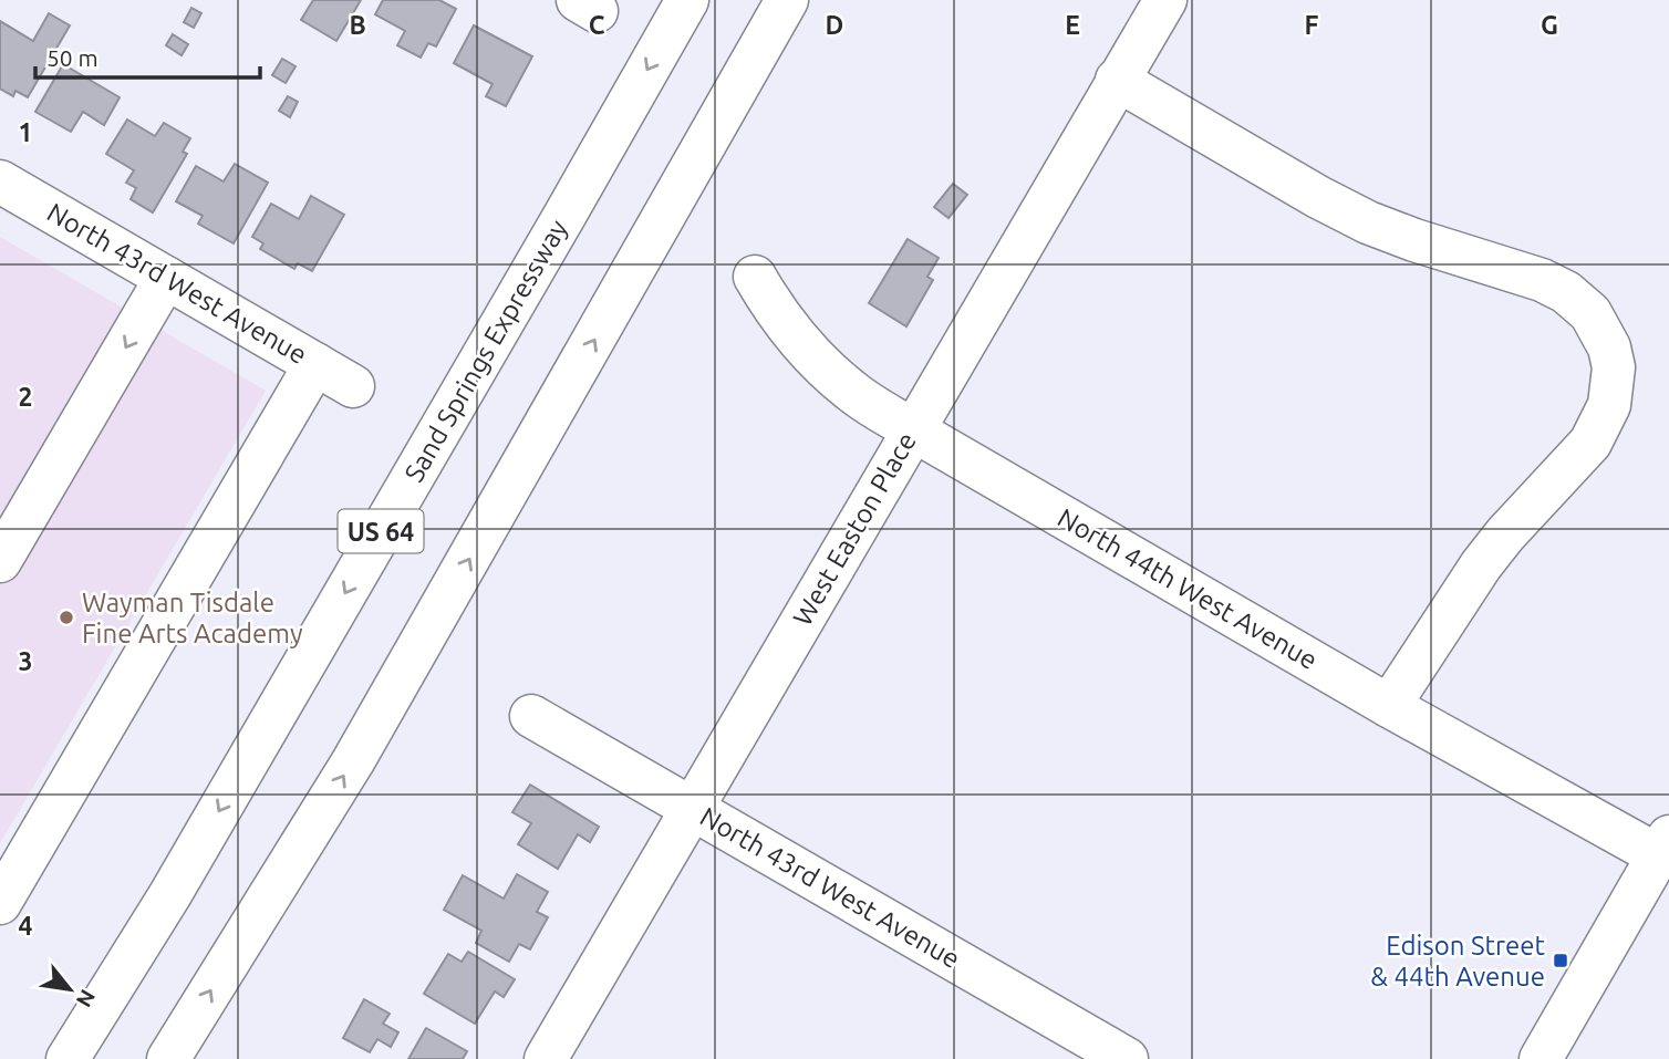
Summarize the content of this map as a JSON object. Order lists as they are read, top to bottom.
{
  "streets": {
    "main road": [
      "North 43rd West Avenue",
      "Sand Springs Expressway",
      "West Easton Place",
      "US 64",
      "North 44th West Avenue"
    ]
  },
  "crossings": [
    ["North 43rd West Avenue", "West Easton Place"],
    ["West Easton Place", "North 44th West Avenue"]
  ],
  "places": {
    "other": ["Wayman Tisdale Fine Arts Academy"],
    "transit": ["Edison Street & 44th Avenue"]
  },
  "scale_bar": "50 m",
  "north": "bottom right",
  "grid": {
    "columns": [
      "B",
      "C",
      "D",
      "E",
      "F",
      "G"
    ],
    "rows": [
      "1",
      "2",
      "3",
      "4"
    ]
  }
}
